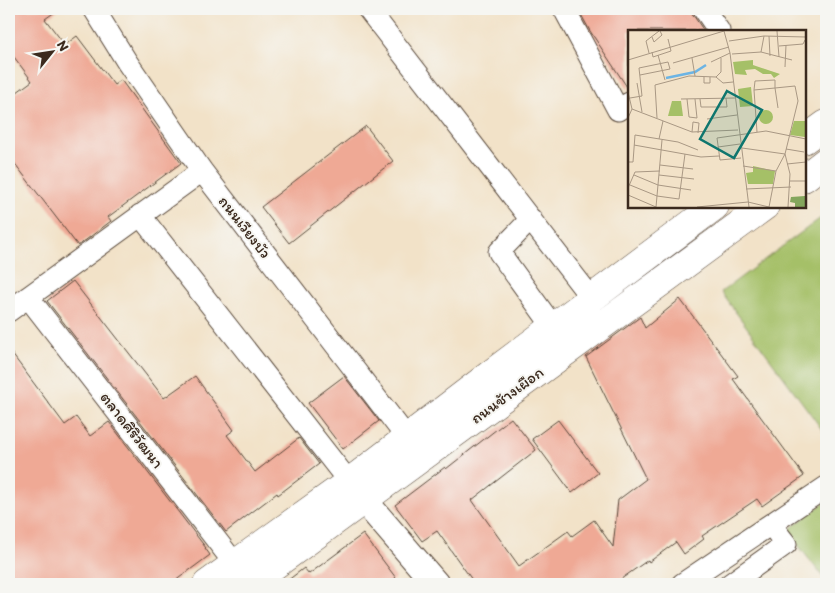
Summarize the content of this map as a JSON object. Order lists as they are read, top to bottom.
{
  "streets": {
    "main road": ["ถนนช้างเผือก"],
    "street": ["ถนนเวียงบัว", "ตลาดศิริวัฒนา"]
  },
  "crossings": [
    ["ถนนเวียงบัว", "ถนนช้างเผือก"],
    ["ถนนช้างเผือก", "ตลาดศิริวัฒนา"]
  ],
  "north": "top right"
}
